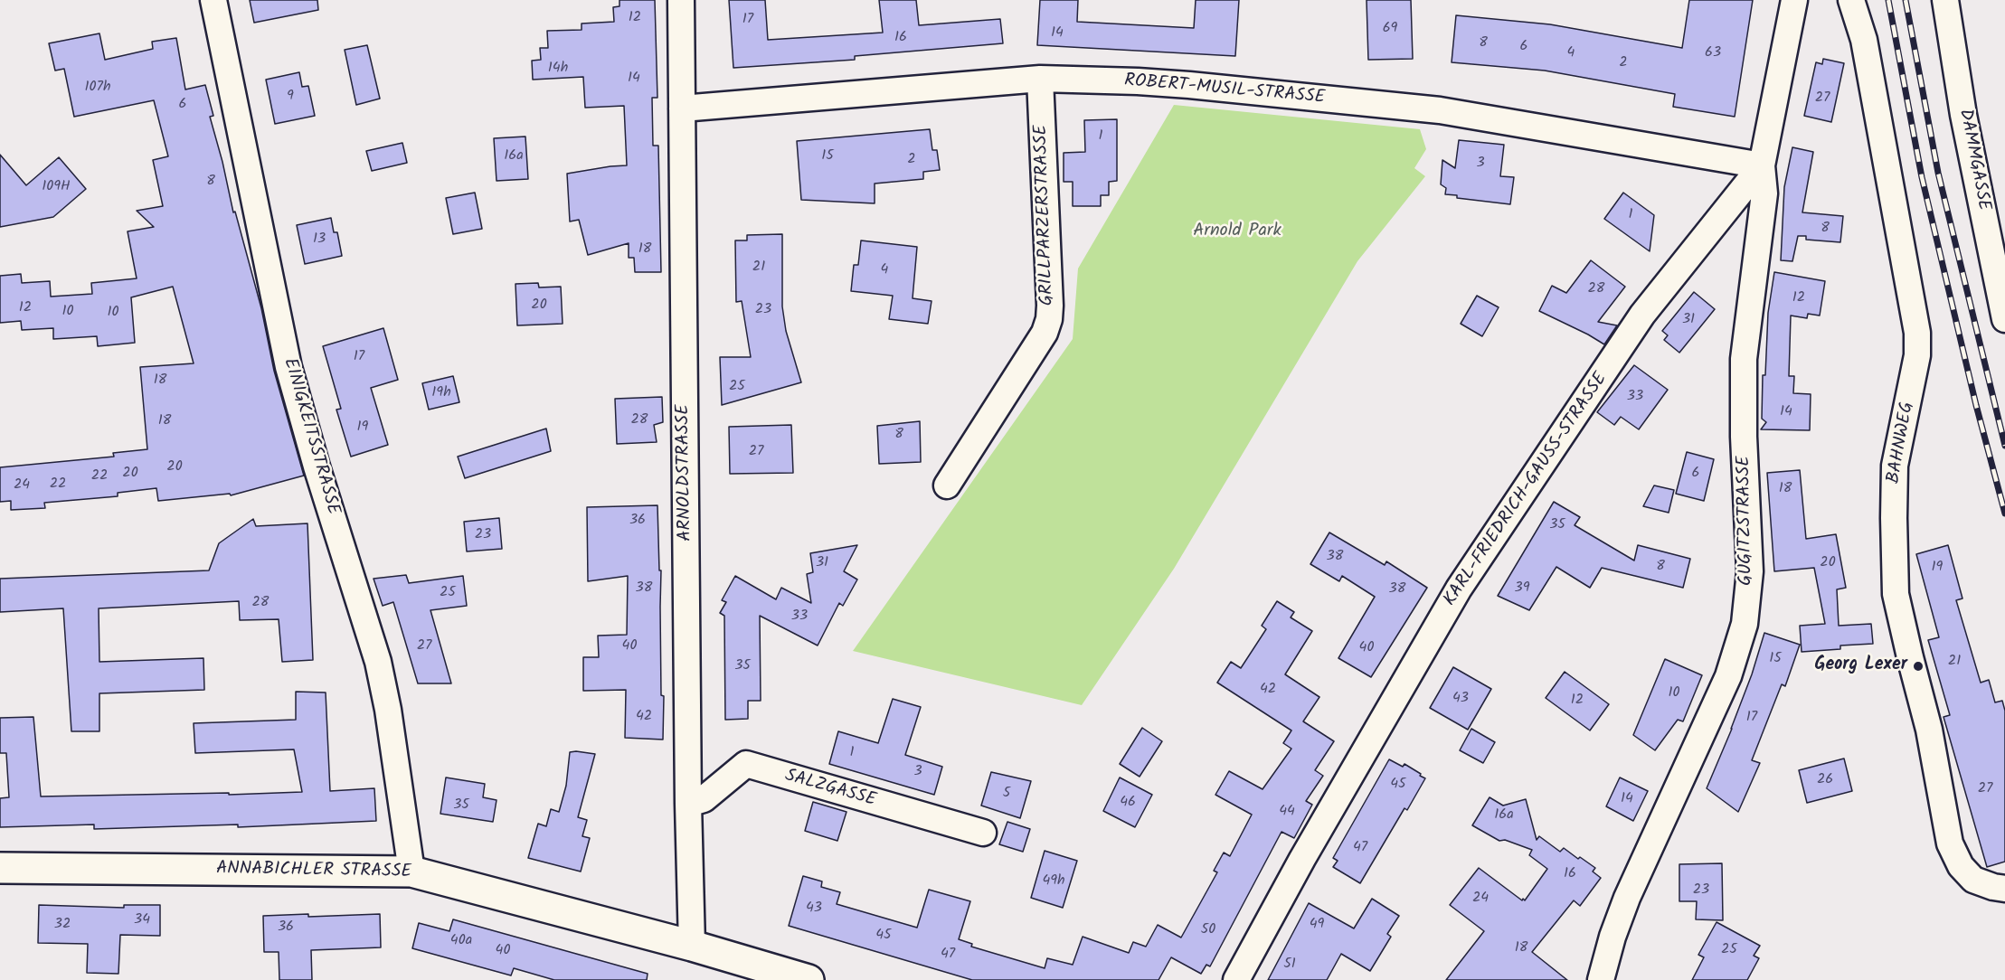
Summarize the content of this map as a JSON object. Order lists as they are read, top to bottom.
{
  "streets": {
    "street": [
      "ROBERT-MUSIL-STRASSE",
      "DAMMGASSE",
      "GRILLPARZERSTRASSE",
      "EINIGKEITSSTRASSE",
      "BAHNWEG",
      "ARNOLDSTRASSE",
      "KARL-FRIEDRICH-GAUSS-STRASSE",
      "GUGITZSTRASSE",
      "SALZGASSE",
      "ANNABICHLER STRASSE"
    ]
  },
  "crossings": [
    ["ROBERT-MUSIL-STRASSE", "GRILLPARZERSTRASSE"],
    ["ROBERT-MUSIL-STRASSE", "ARNOLDSTRASSE"],
    ["ROBERT-MUSIL-STRASSE", "KARL-FRIEDRICH-GAUSS-STRASSE"],
    ["ROBERT-MUSIL-STRASSE", "GUGITZSTRASSE"],
    ["EINIGKEITSSTRASSE", "ANNABICHLER STRASSE"],
    ["ARNOLDSTRASSE", "SALZGASSE"],
    ["ARNOLDSTRASSE", "ANNABICHLER STRASSE"],
    ["KARL-FRIEDRICH-GAUSS-STRASSE", "GUGITZSTRASSE"]
  ],
  "parks": ["Arnold Park"],
  "places": ["Georg Lexer"],
  "house_numbers": [
    "12",
    "17",
    "69",
    "14",
    "16",
    "8",
    "6",
    "4",
    "63",
    "2",
    "14h",
    "14",
    "107h",
    "9",
    "27",
    "6",
    "1",
    "16a",
    "15",
    "2",
    "3",
    "8",
    "109H",
    "1",
    "8",
    "13",
    "18",
    "21",
    "4",
    "28",
    "12",
    "20",
    "12",
    "23",
    "10",
    "10",
    "31",
    "17",
    "18",
    "25",
    "19h",
    "33",
    "14",
    "28",
    "18",
    "19",
    "8",
    "27",
    "20",
    "20",
    "6",
    "22",
    "22",
    "24",
    "18",
    "36",
    "35",
    "23",
    "38",
    "31",
    "20",
    "8",
    "19",
    "38",
    "39",
    "38",
    "25",
    "28",
    "33",
    "27",
    "40",
    "40",
    "15",
    "21",
    "35",
    "42",
    "10",
    "43",
    "12",
    "42",
    "17",
    "1",
    "3",
    "26",
    "45",
    "27",
    "5",
    "14",
    "46",
    "35",
    "44",
    "16a",
    "47",
    "16",
    "49h",
    "23",
    "24",
    "43",
    "34",
    "32",
    "49",
    "36",
    "50",
    "45",
    "40a",
    "18",
    "25",
    "40",
    "47",
    "51"
  ]
}
